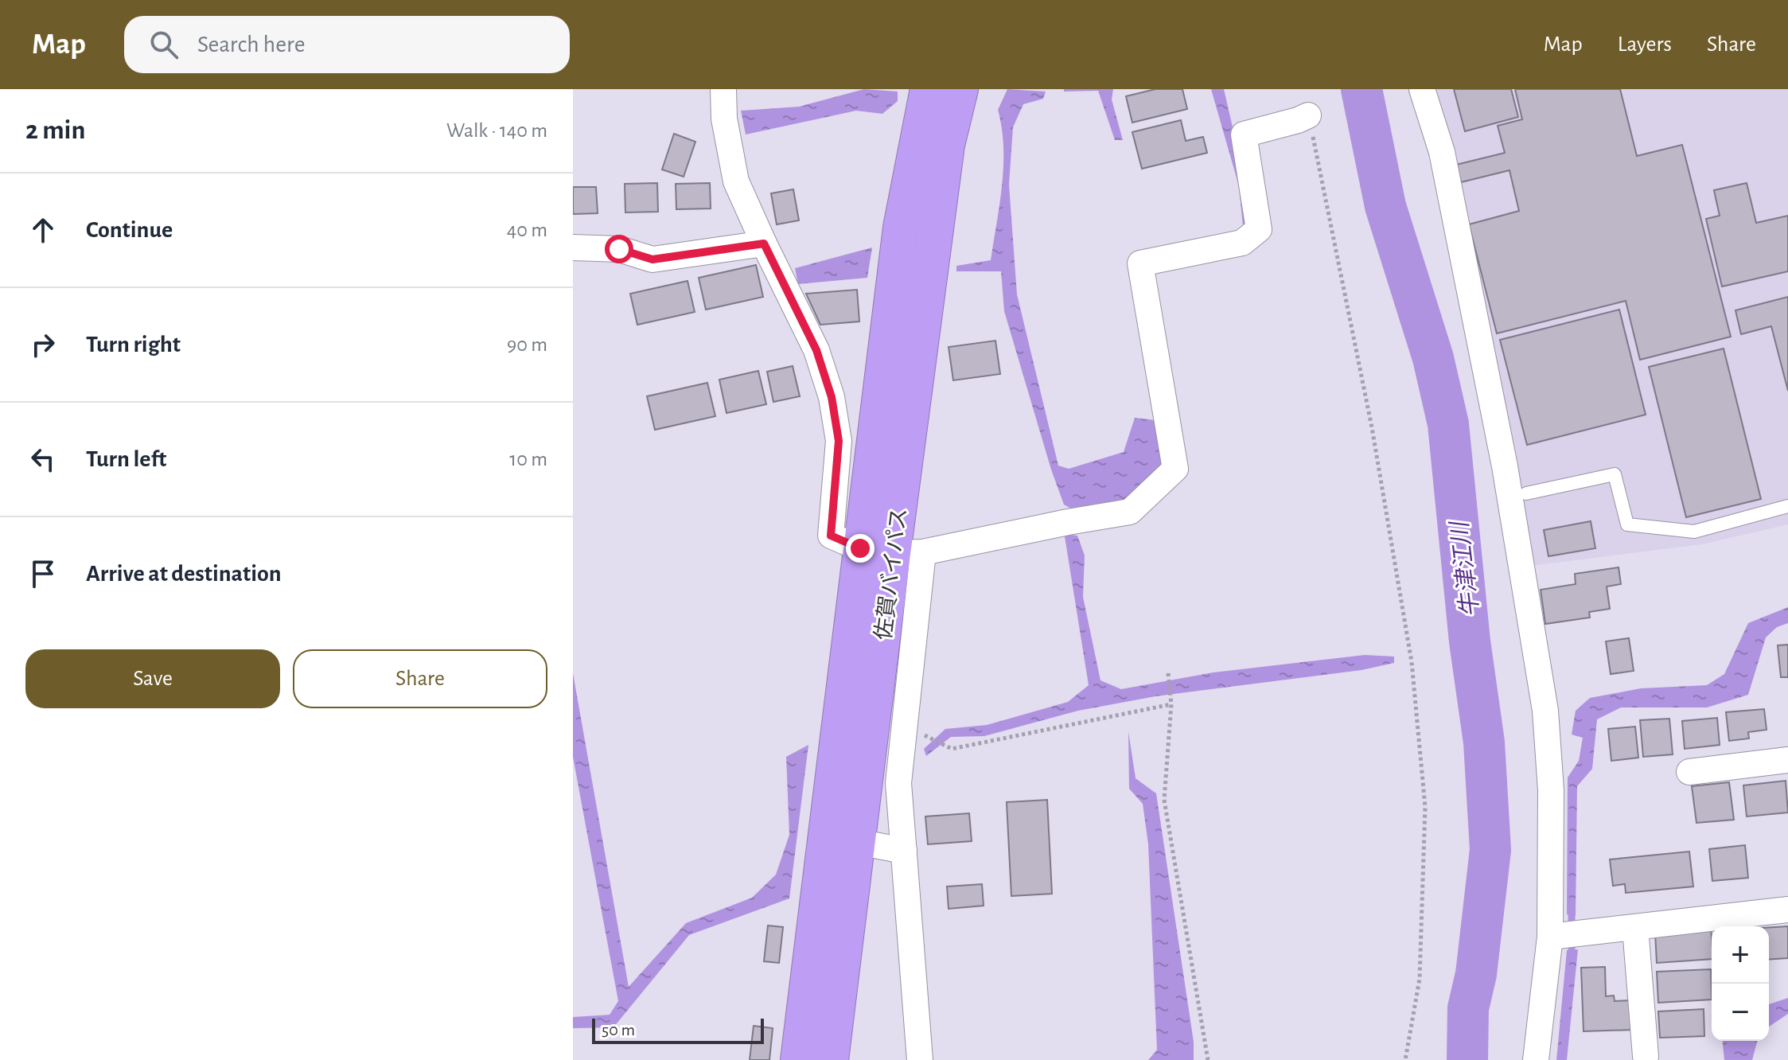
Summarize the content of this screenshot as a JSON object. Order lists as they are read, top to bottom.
{
  "streets": {
    "highway": ["佐賀バイパス"]
  },
  "water": ["牛津江川"],
  "scale_bar": "50 m",
  "page": {
    "header": "Map",
    "search": "Search here",
    "nav": ["Map", "Layers", "Share"],
    "heading": ["2 min", "Walk · 140 m"],
    "list": [
      ["Continue", "40 m"],
      ["Turn right", "90 m"],
      ["Turn left", "10 m"],
      "Arrive at destination"
    ],
    "buttons": ["Save", "Share"],
    "map_buttons": ["+", "−"],
    "scale": "50 m"
  }
}
